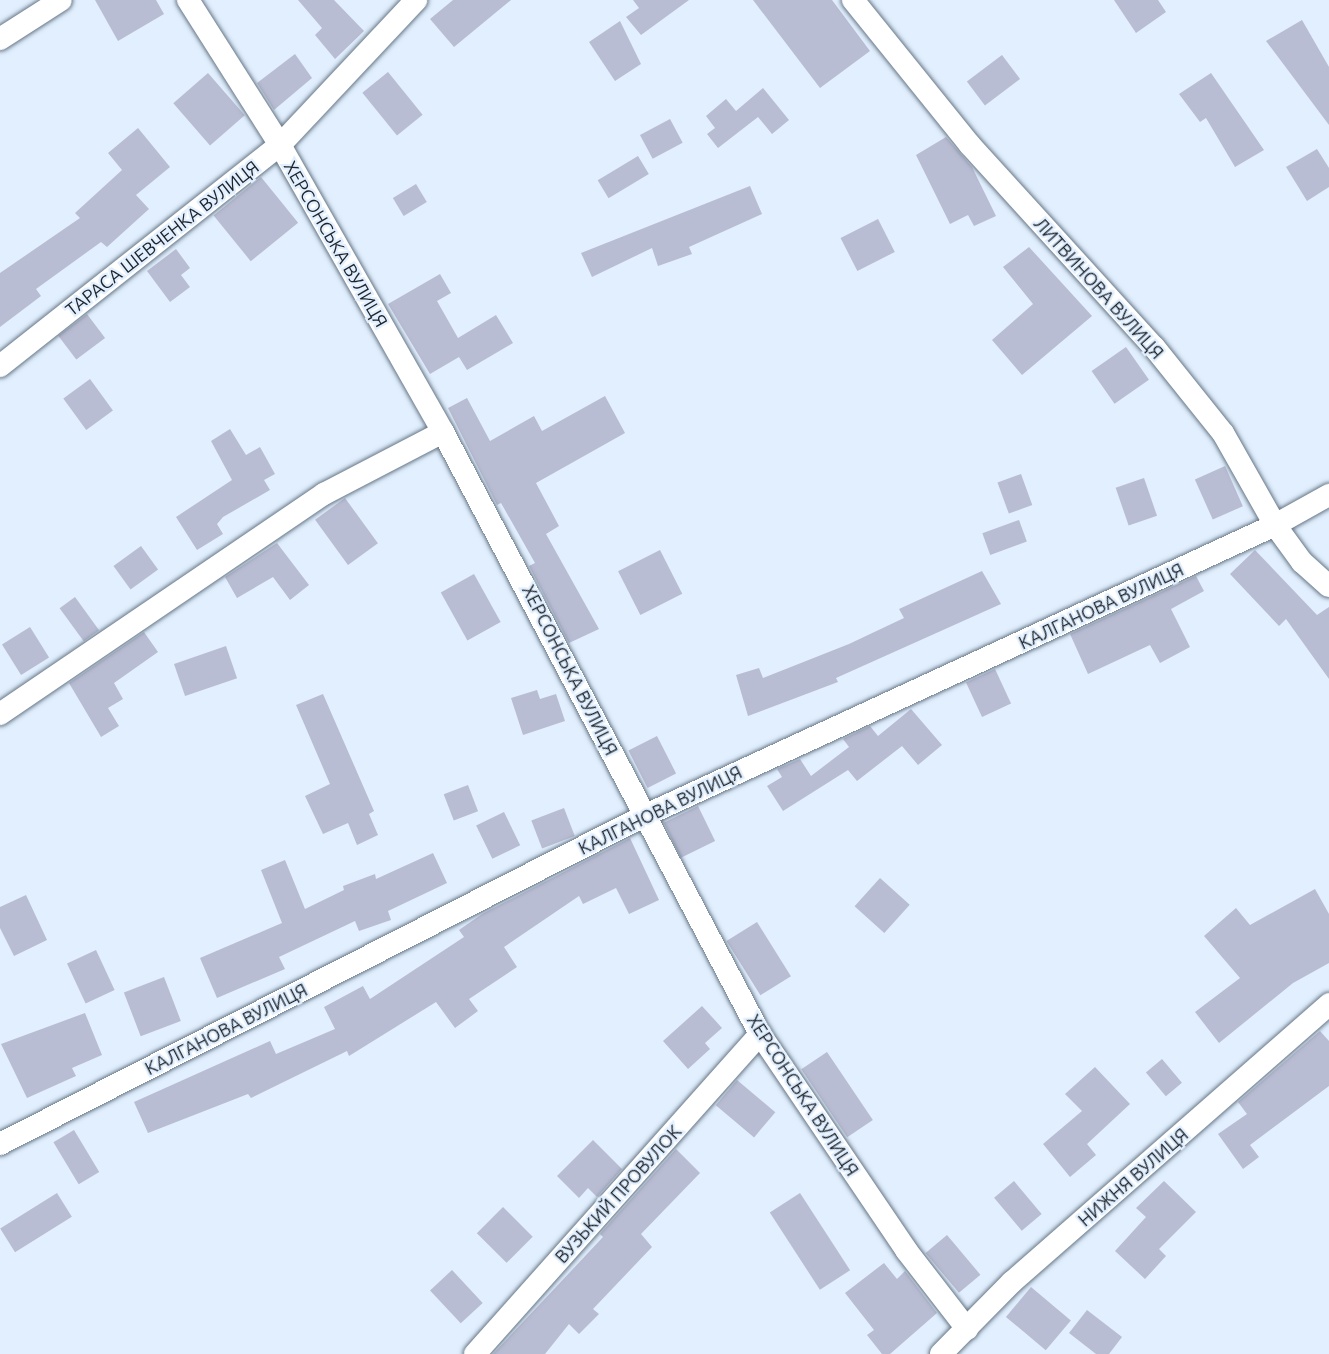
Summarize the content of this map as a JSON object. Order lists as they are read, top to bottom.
{
  "streets": {
    "street": [
      "ТАРАСА ШЕВЧЕНКА ВУЛИЦЯ",
      "ХЕРСОНСЬКА ВУЛИЦЯ",
      "ЛИТВИНОВА ВУЛИЦЯ",
      "КАЛГАНОВА ВУЛИЦЯ",
      "НИЖНЯ ВУЛИЦЯ",
      "ВУЗЬКИЙ ПРОВУЛОК"
    ]
  },
  "crossings": [
    ["ТАРАСА ШЕВЧЕНКА ВУЛИЦЯ", "ХЕРСОНСЬКА ВУЛИЦЯ"],
    ["ХЕРСОНСЬКА ВУЛИЦЯ", "КАЛГАНОВА ВУЛИЦЯ"],
    ["ХЕРСОНСЬКА ВУЛИЦЯ", "НИЖНЯ ВУЛИЦЯ"],
    ["ХЕРСОНСЬКА ВУЛИЦЯ", "ВУЗЬКИЙ ПРОВУЛОК"],
    ["ЛИТВИНОВА ВУЛИЦЯ", "КАЛГАНОВА ВУЛИЦЯ"]
  ]
}
